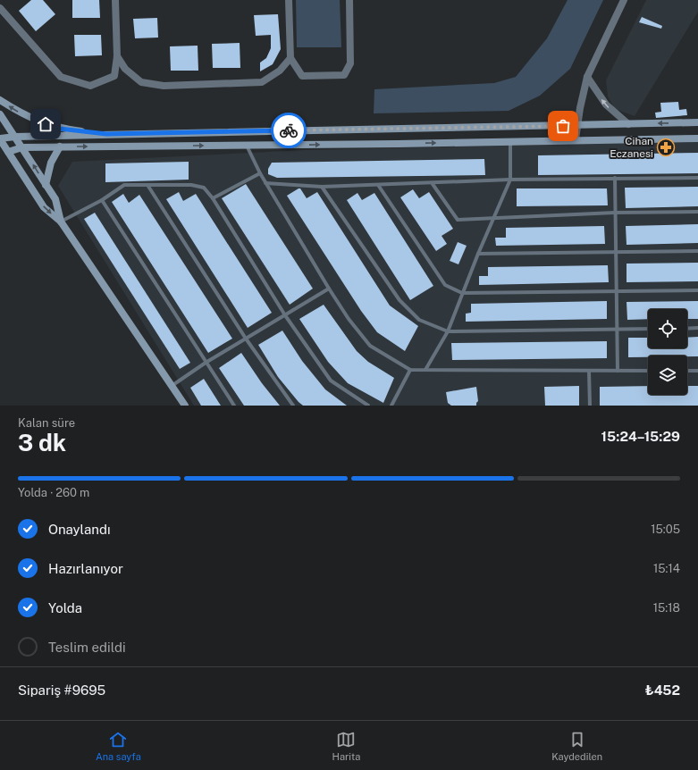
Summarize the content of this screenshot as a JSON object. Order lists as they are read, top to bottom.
{
  "places": {
    "pharmacy": ["Cihan Eczanesi"]
  },
  "page": {
    "heading": ["3 dk", "Kalan süre", "15:24–15:29"],
    "panel": ["Sipariş #9695", "₺452"],
    "bar": "Yolda · 260 m",
    "list": [
      ["Onaylandı", "15:05"],
      ["Hazırlanıyor", "15:14"],
      ["Yolda", "15:18"],
      "Teslim edildi"
    ],
    "tabs": ["Ana sayfa", "Harita", "Kaydedilen"]
  }
}
